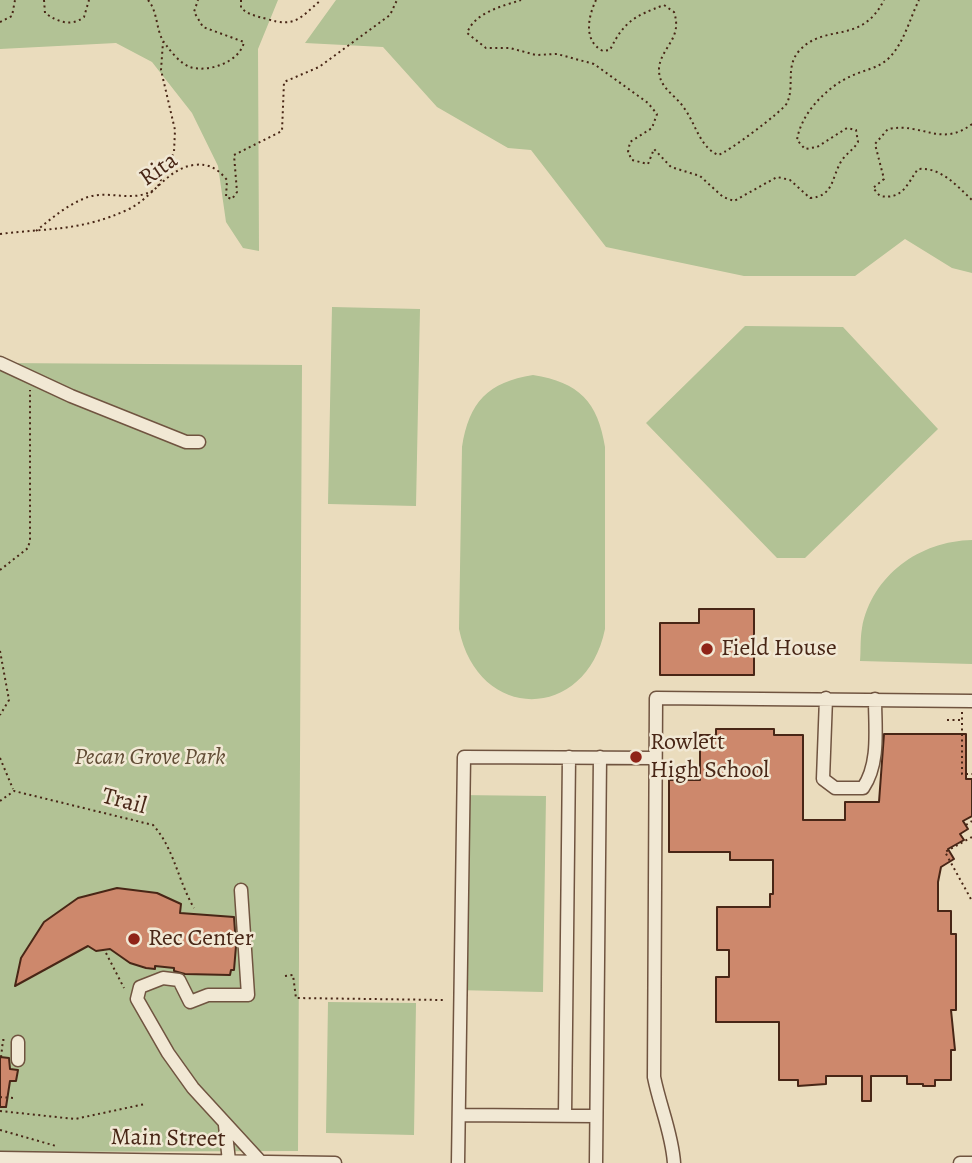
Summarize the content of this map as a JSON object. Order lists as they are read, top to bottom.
{
  "streets": {
    "street": ["Main Street"],
    "path": ["Rita", "Trail"]
  },
  "parks": ["Pecan Grove Park"],
  "places": ["Field House", "Rowlett High School", "Rec Center"]
}
